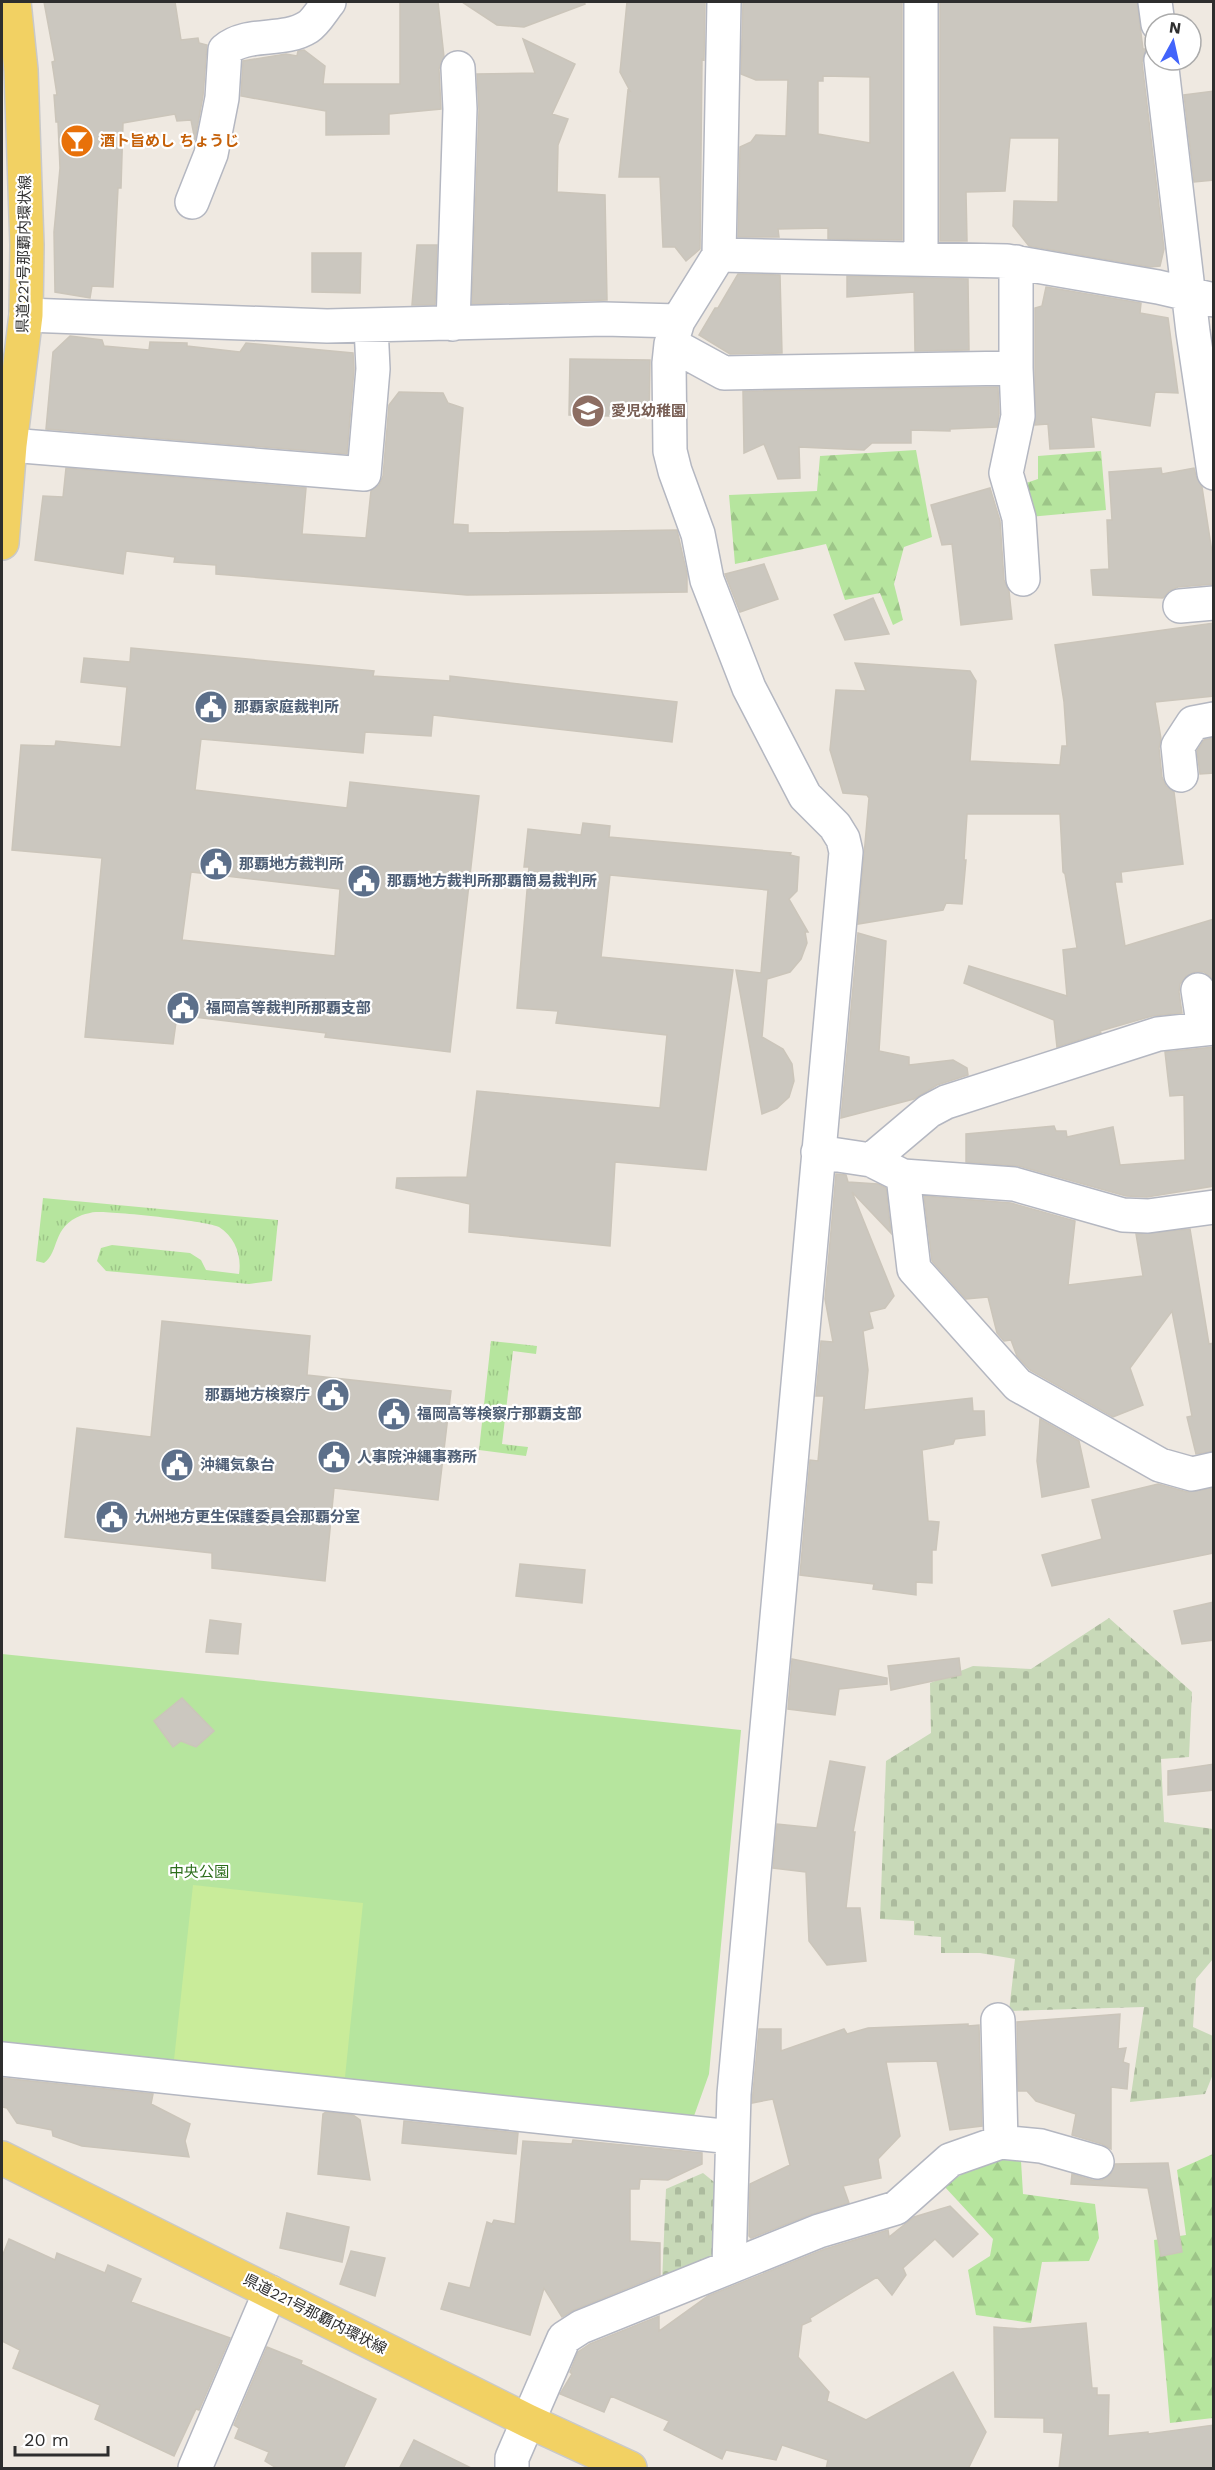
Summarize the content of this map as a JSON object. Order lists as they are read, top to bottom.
{
  "streets": {
    "main road": ["県道221号那覇内環状線"]
  },
  "parks": ["中央公園"],
  "places": {
    "bar": ["酒ト旨めし ちょうじ"],
    "school or university": ["愛児幼稚園"],
    "public building": [
      "那覇家庭裁判所",
      "那覇地方裁判所",
      "那覇地方裁判所那覇簡易裁判所",
      "福岡高等裁判所那覇支部",
      "那覇地方検察庁",
      "福岡高等検察庁那覇支部",
      "人事院沖縄事務所",
      "沖縄気象台",
      "九州地方更生保護委員会那覇分室"
    ]
  },
  "scale_bar": "20 m",
  "north": "top"
}
